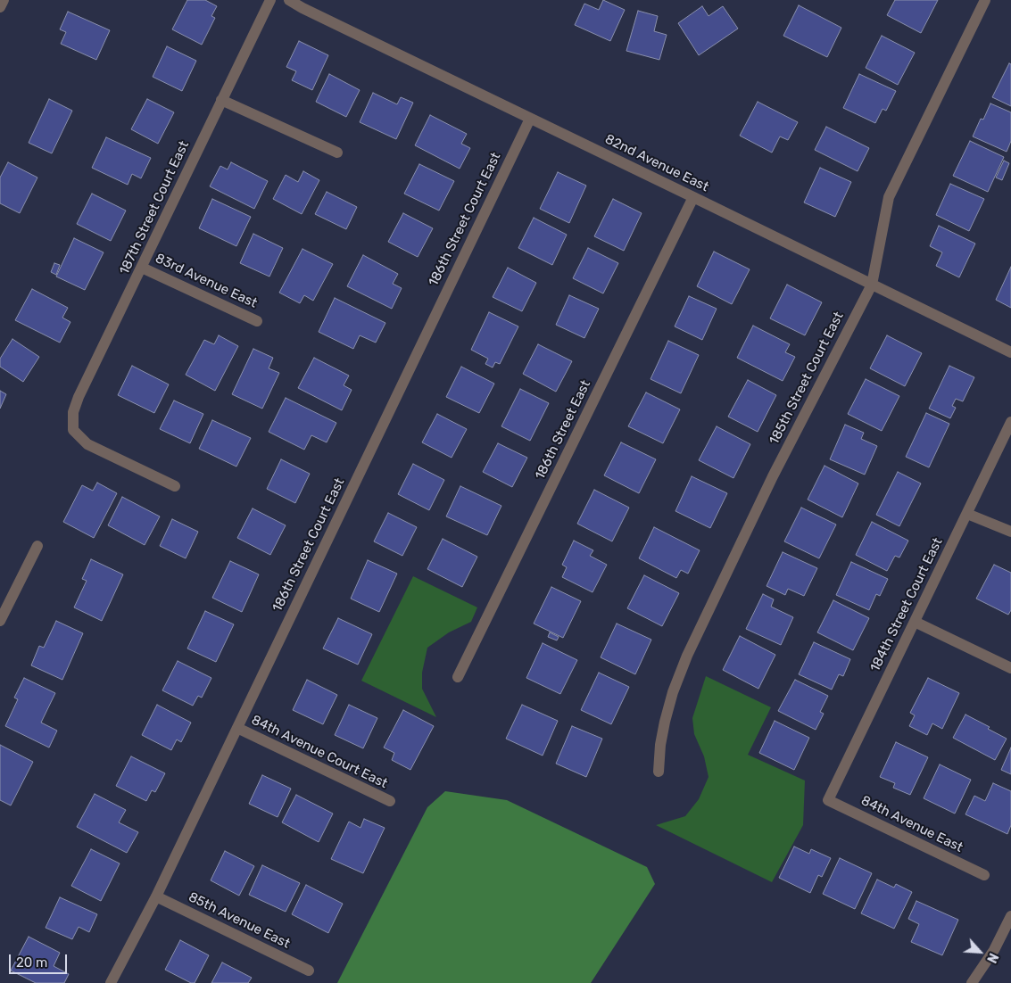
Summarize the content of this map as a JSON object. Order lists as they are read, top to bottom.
{
  "streets": {
    "street": [
      "82nd Avenue East",
      "187th Street Court East",
      "186th Street Court East",
      "83rd Avenue East",
      "185th Street Court East",
      "186th Street East",
      "184th Street Court East",
      "84th Avenue Court East",
      "84th Avenue East",
      "85th Avenue East"
    ]
  },
  "crossings": [
    ["82nd Avenue East", "186th Street Court East"],
    ["82nd Avenue East", "185th Street Court East"],
    ["82nd Avenue East", "186th Street East"],
    ["187th Street Court East", "83rd Avenue East"],
    ["186th Street Court East", "84th Avenue Court East"],
    ["186th Street Court East", "85th Avenue East"],
    ["184th Street Court East", "84th Avenue East"]
  ],
  "scale_bar": "20 m",
  "north": "bottom right"
}
